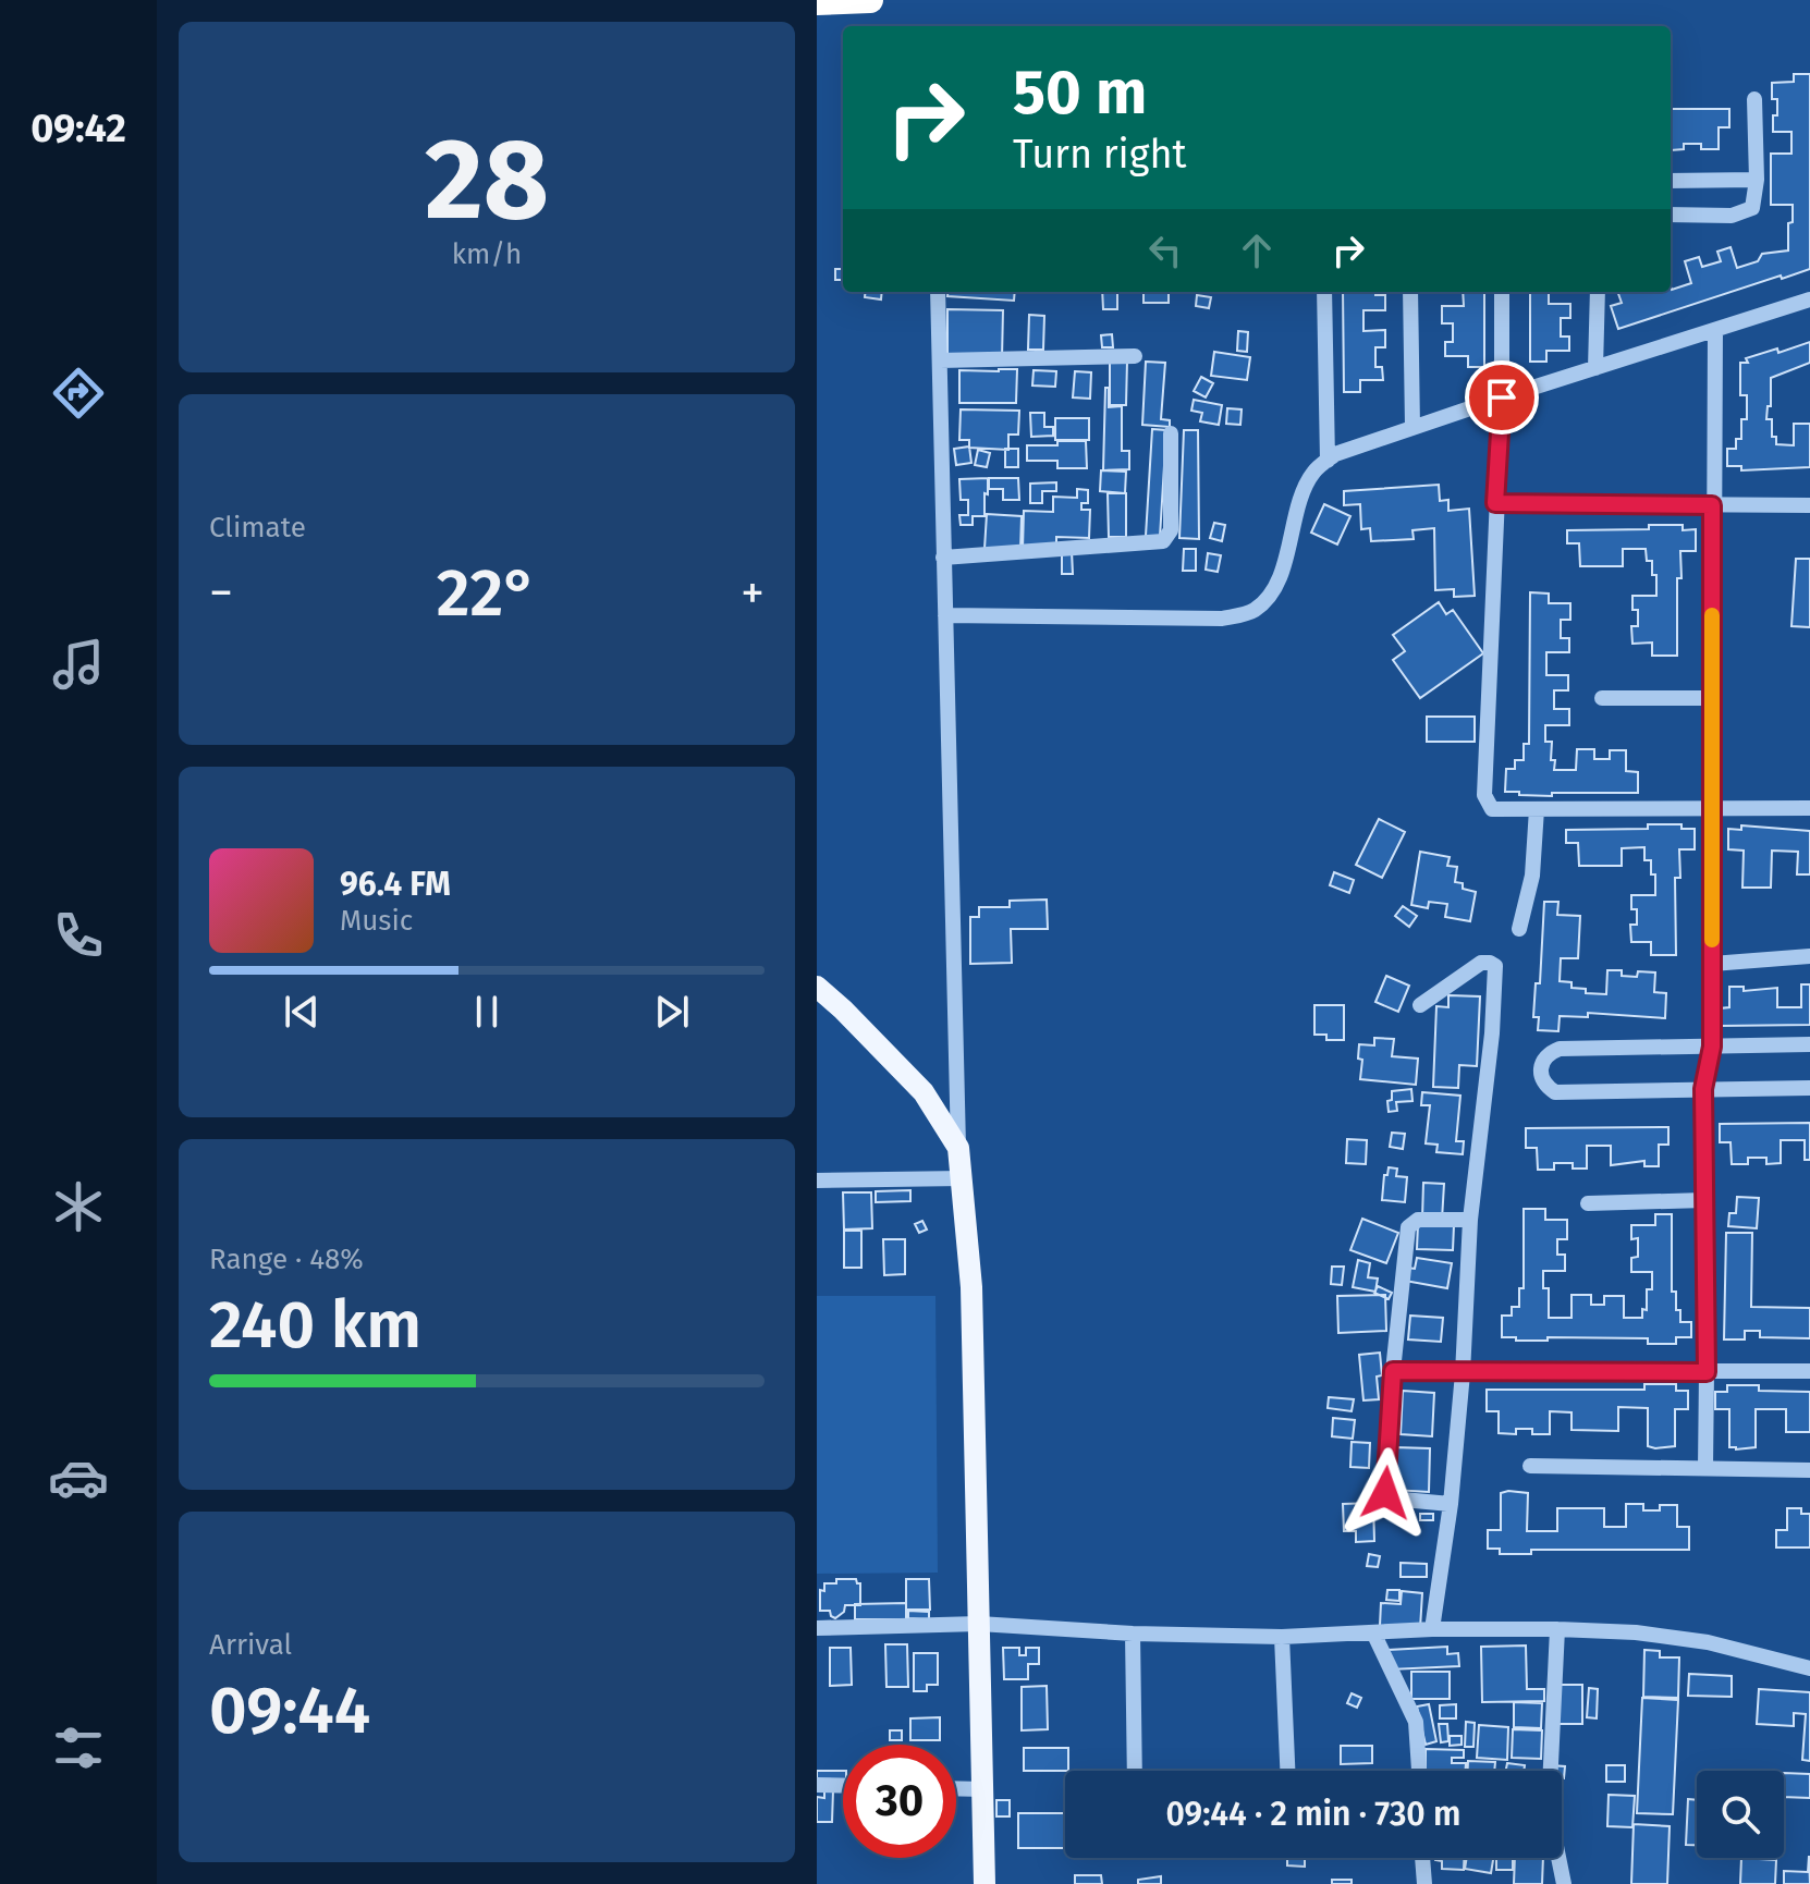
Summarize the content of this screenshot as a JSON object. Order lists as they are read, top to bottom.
{
  "page": {
    "tabs": "09:42",
    "tile": [
      ["28", "km/h"],
      "Climate",
      ["Range · 48%", "240 km"],
      ["Arrival", "09:44"]
    ],
    "turn": ["50 m", "Turn right"],
    "heat": ["−", "22°", "+"],
    "song": ["96.4 FM", "Music"],
    "limit": "30",
    "trip": "09:44 · 2 min · 730 m"
  }
}
